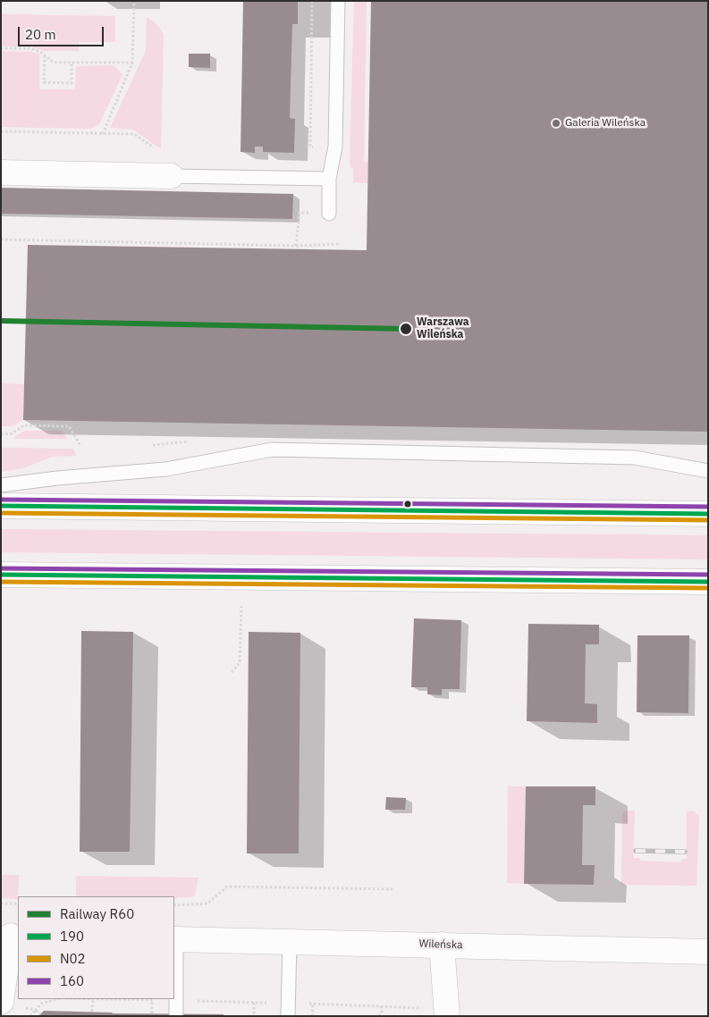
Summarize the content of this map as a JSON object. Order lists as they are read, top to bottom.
{
  "streets": {
    "main road": ["Wileńska"]
  },
  "places": ["Galeria Wileńska", "Warszawa Wileńska"],
  "lines": [
    "rail line R60",
    "transit line 160",
    "transit line 190",
    "transit line N02"
  ],
  "legend": [
    "Railway R60",
    "190",
    "N02",
    "160"
  ],
  "scale_bar": "20 m"
}
